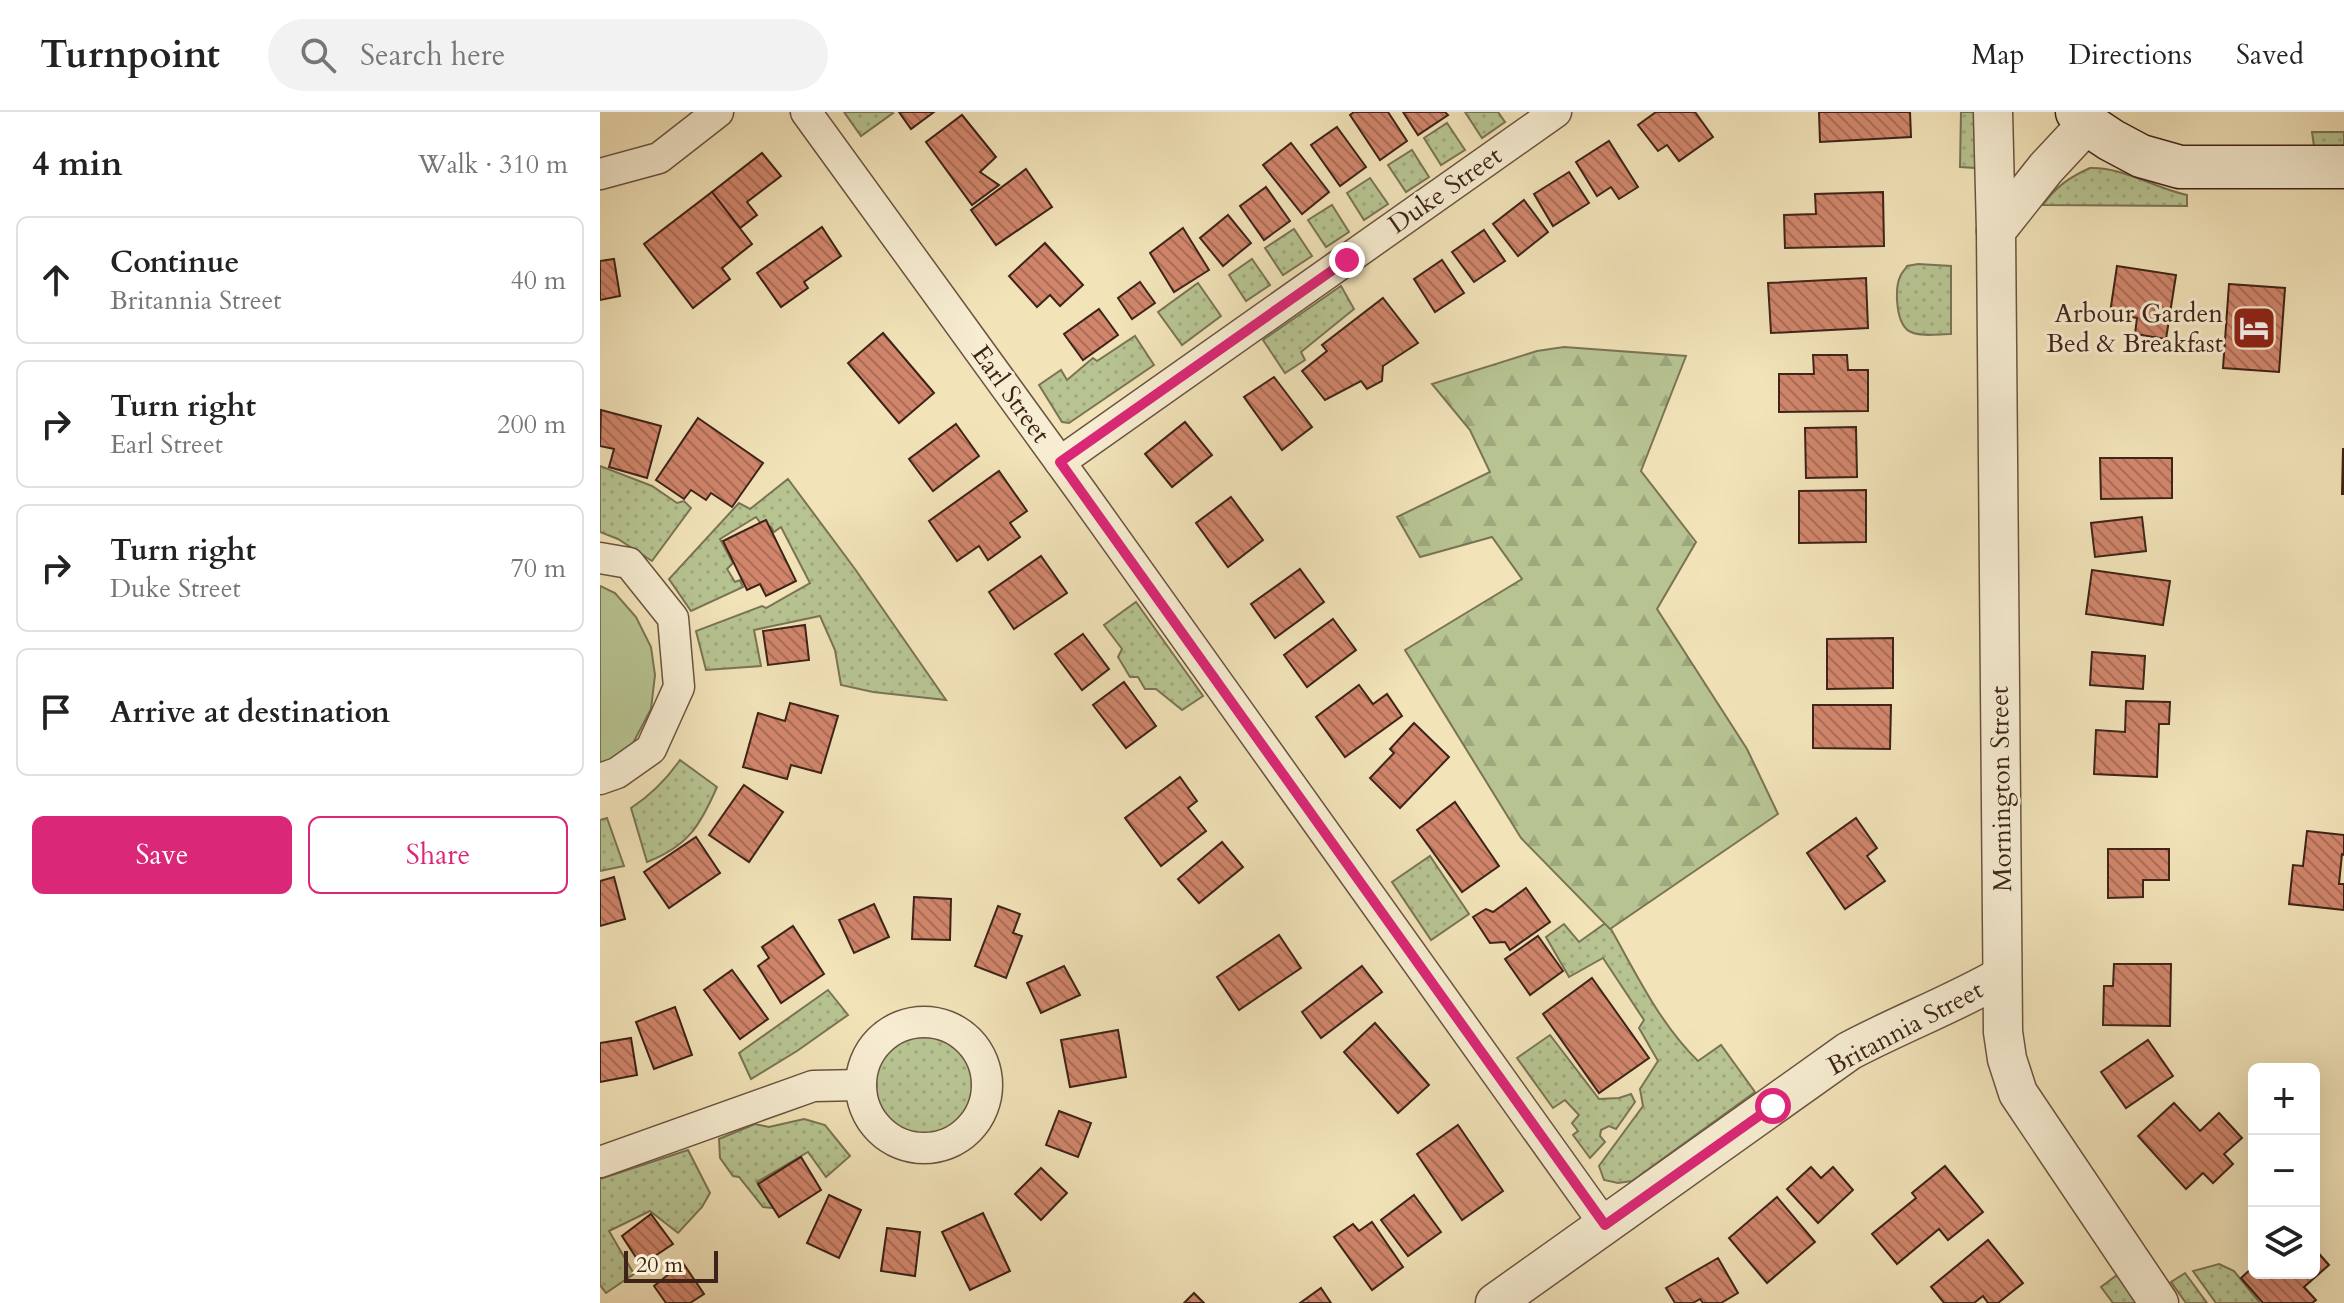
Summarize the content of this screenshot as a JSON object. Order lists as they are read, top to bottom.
{
  "streets": {
    "street": [
      "Duke Street",
      "Earl Street",
      "Mornington Street",
      "Britannia Street"
    ]
  },
  "crossings": [
    ["Duke Street", "Earl Street"],
    ["Earl Street", "Britannia Street"],
    ["Mornington Street", "Britannia Street"]
  ],
  "places": {
    "hotel": ["Arbour Garden Bed & Breakfast"]
  },
  "scale_bar": "20 m",
  "page": {
    "header": "Turnpoint",
    "search": "Search here",
    "nav": ["Map", "Directions", "Saved"],
    "heading": ["4 min", "Walk · 310 m"],
    "list": [
      ["Continue", "Britannia Street", "40 m"],
      ["Turn right", "Earl Street", "200 m"],
      ["Turn right", "Duke Street", "70 m"],
      "Arrive at destination"
    ],
    "buttons": ["Save", "Share"],
    "map_buttons": ["+", "−"],
    "scale": "20 m"
  }
}
